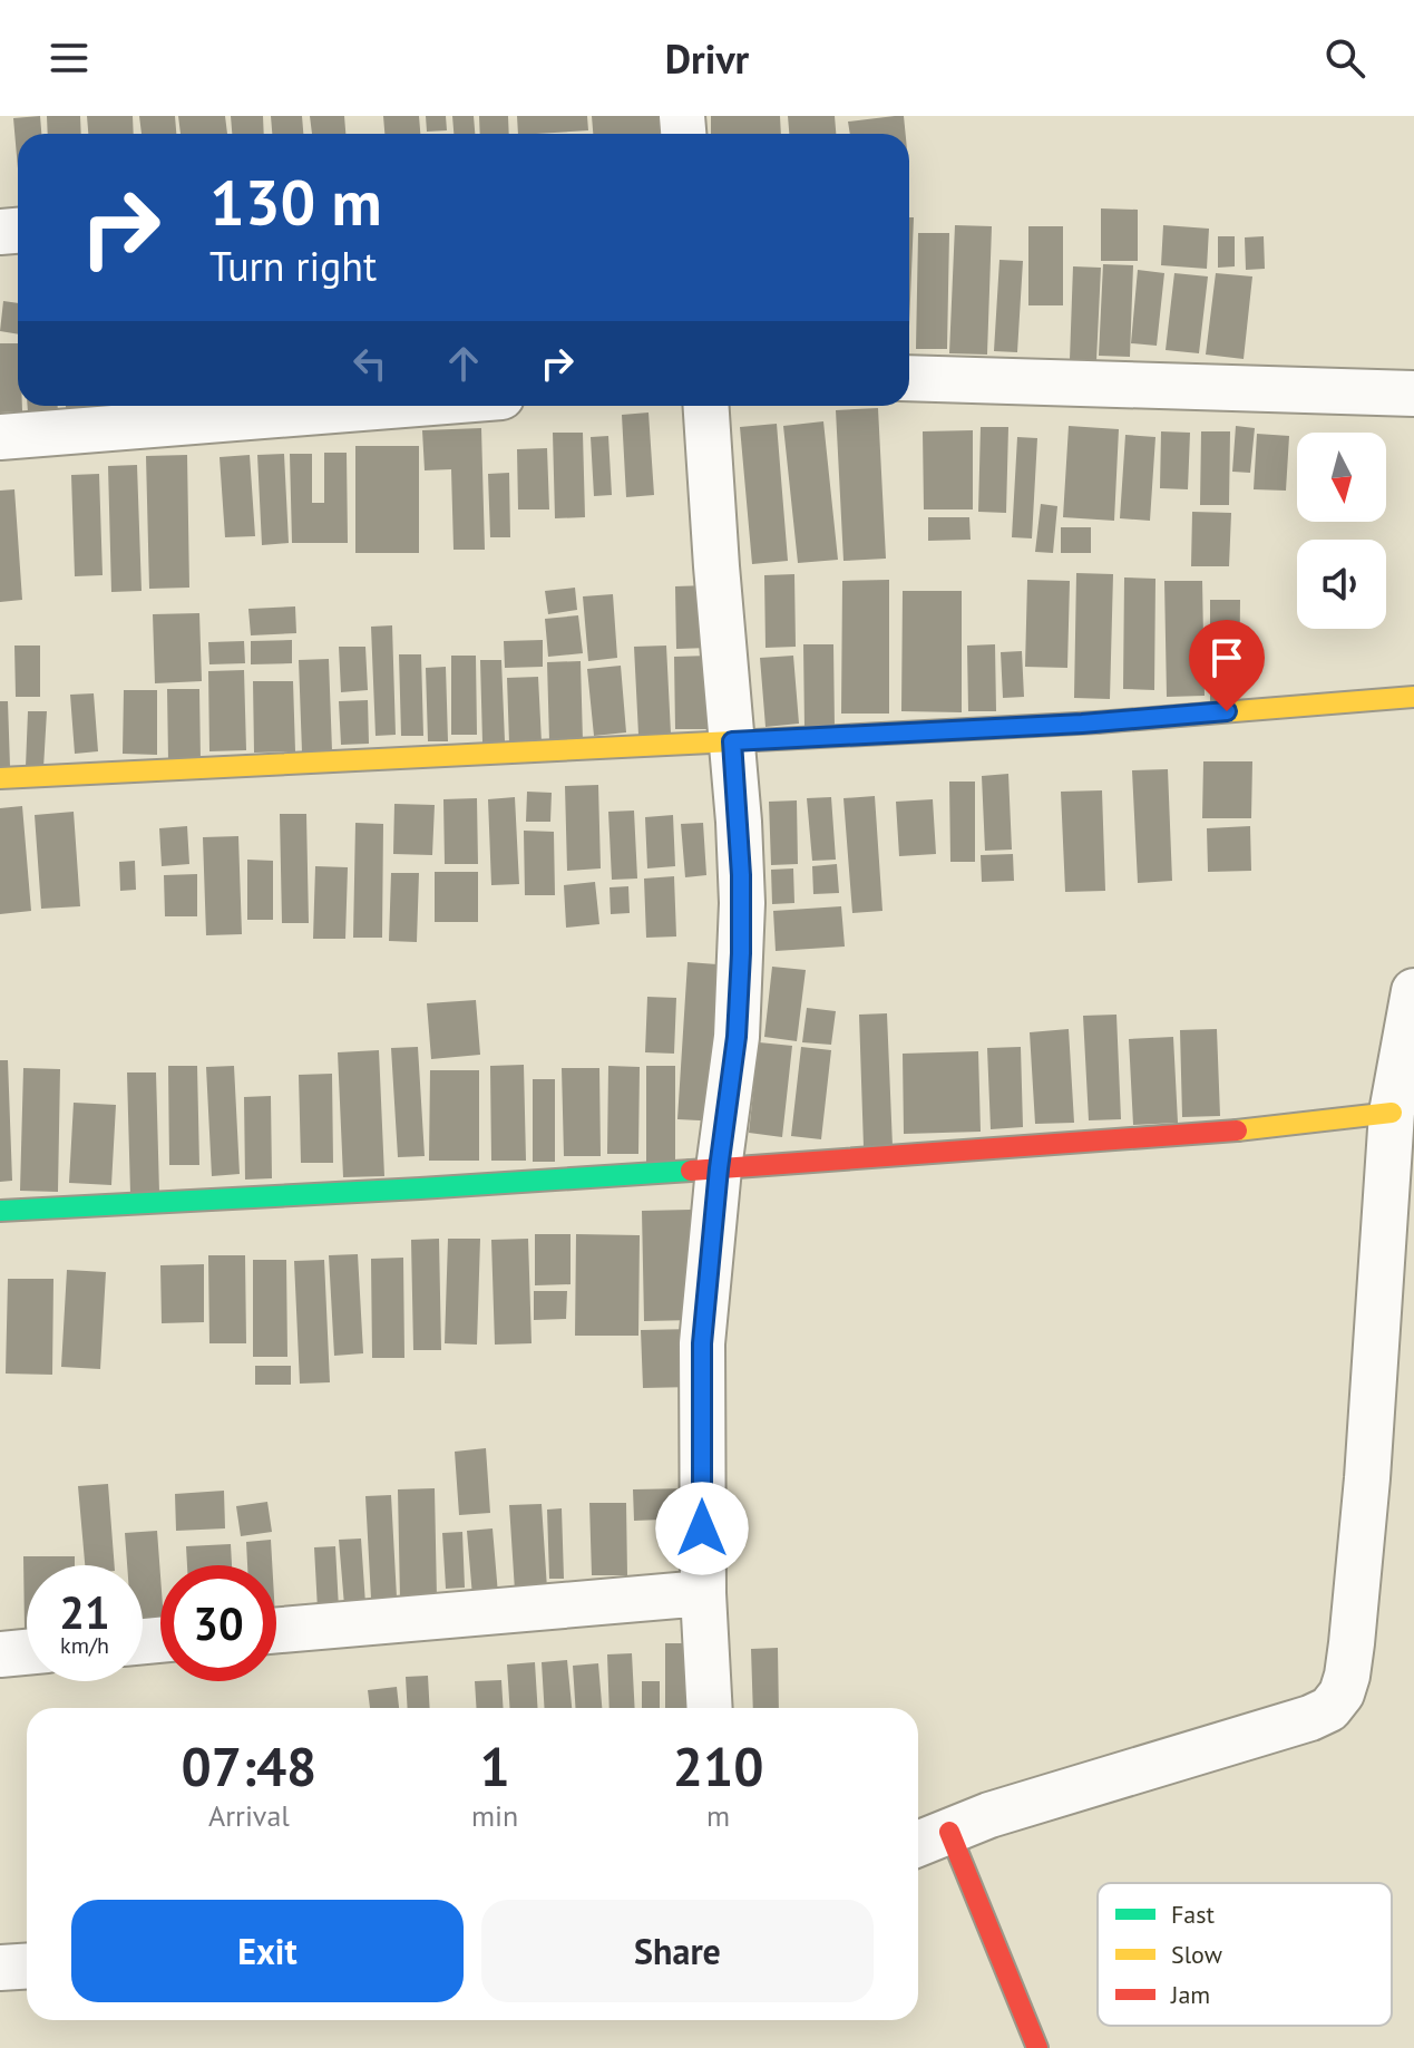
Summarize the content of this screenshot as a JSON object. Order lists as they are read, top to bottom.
{
  "legend": ["Fast", "Slow", "Jam"],
  "north": "bottom",
  "page": {
    "header": "Drivr",
    "turn": ["130 m", "Turn right"],
    "speed": "21 km/h",
    "limit": "30",
    "eta": [
      "07:48",
      "Arrival",
      "1",
      "min",
      "210",
      "m"
    ],
    "buttons": ["Exit", "Share"]
  }
}
